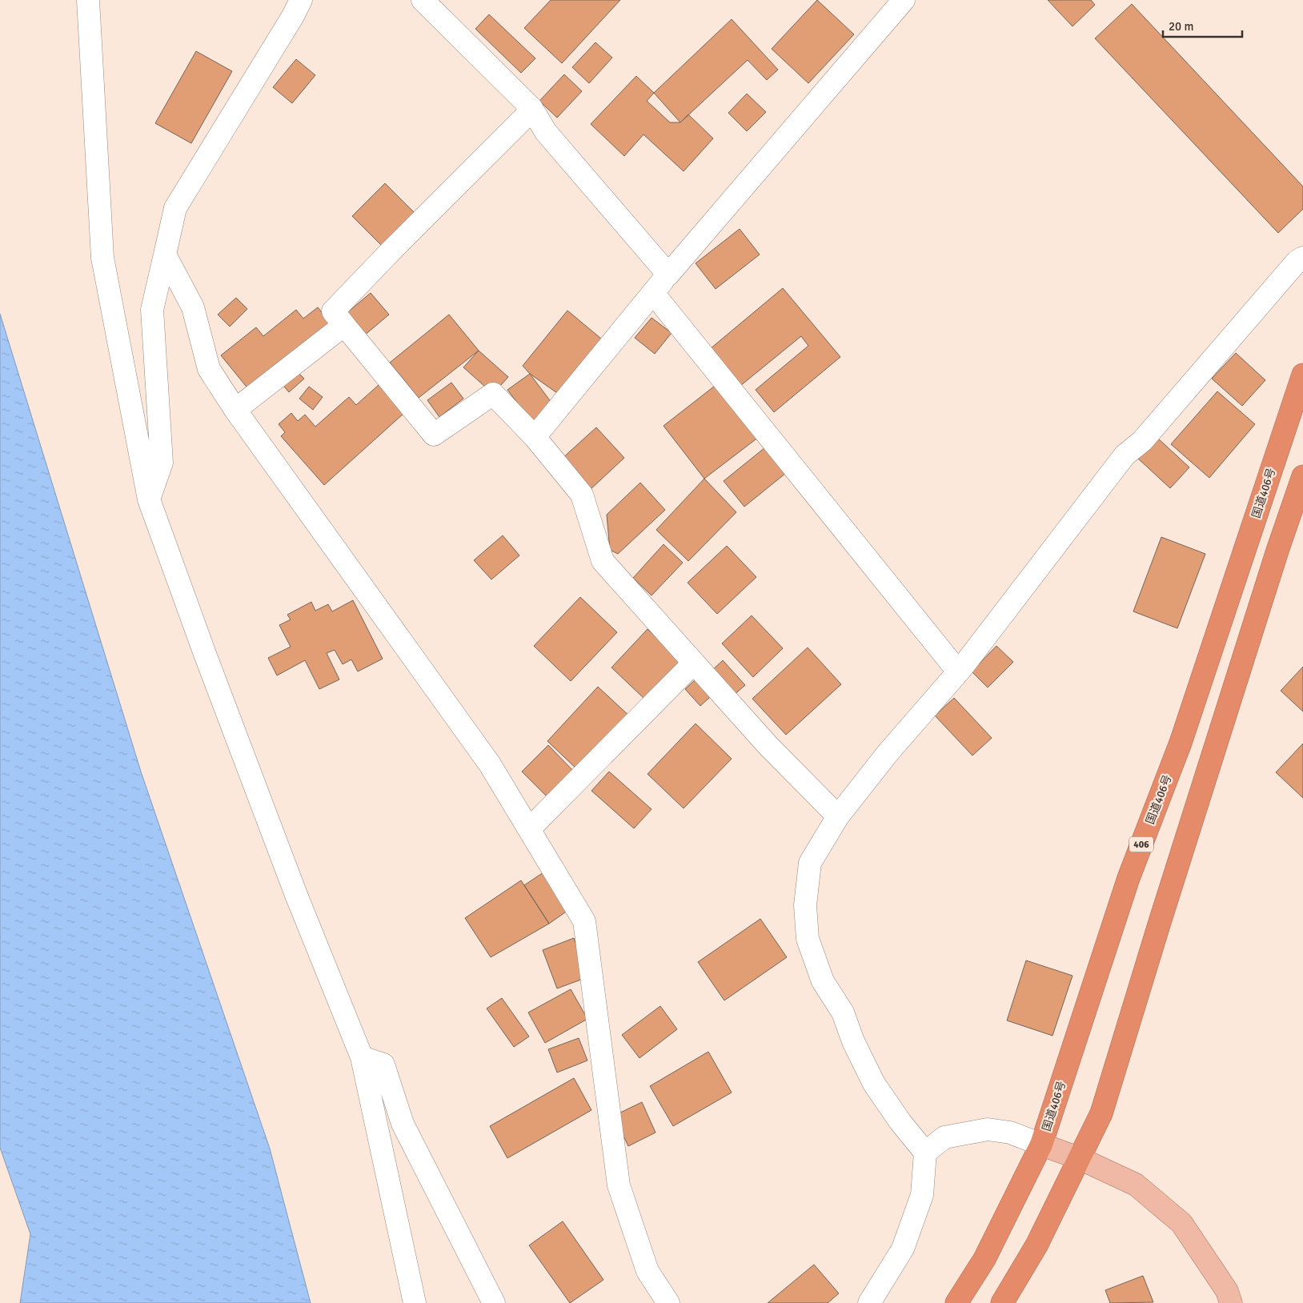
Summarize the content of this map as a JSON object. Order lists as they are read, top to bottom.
{
  "streets": {
    "highway": ["国道406号", "406"]
  },
  "scale_bar": "20 m"
}
